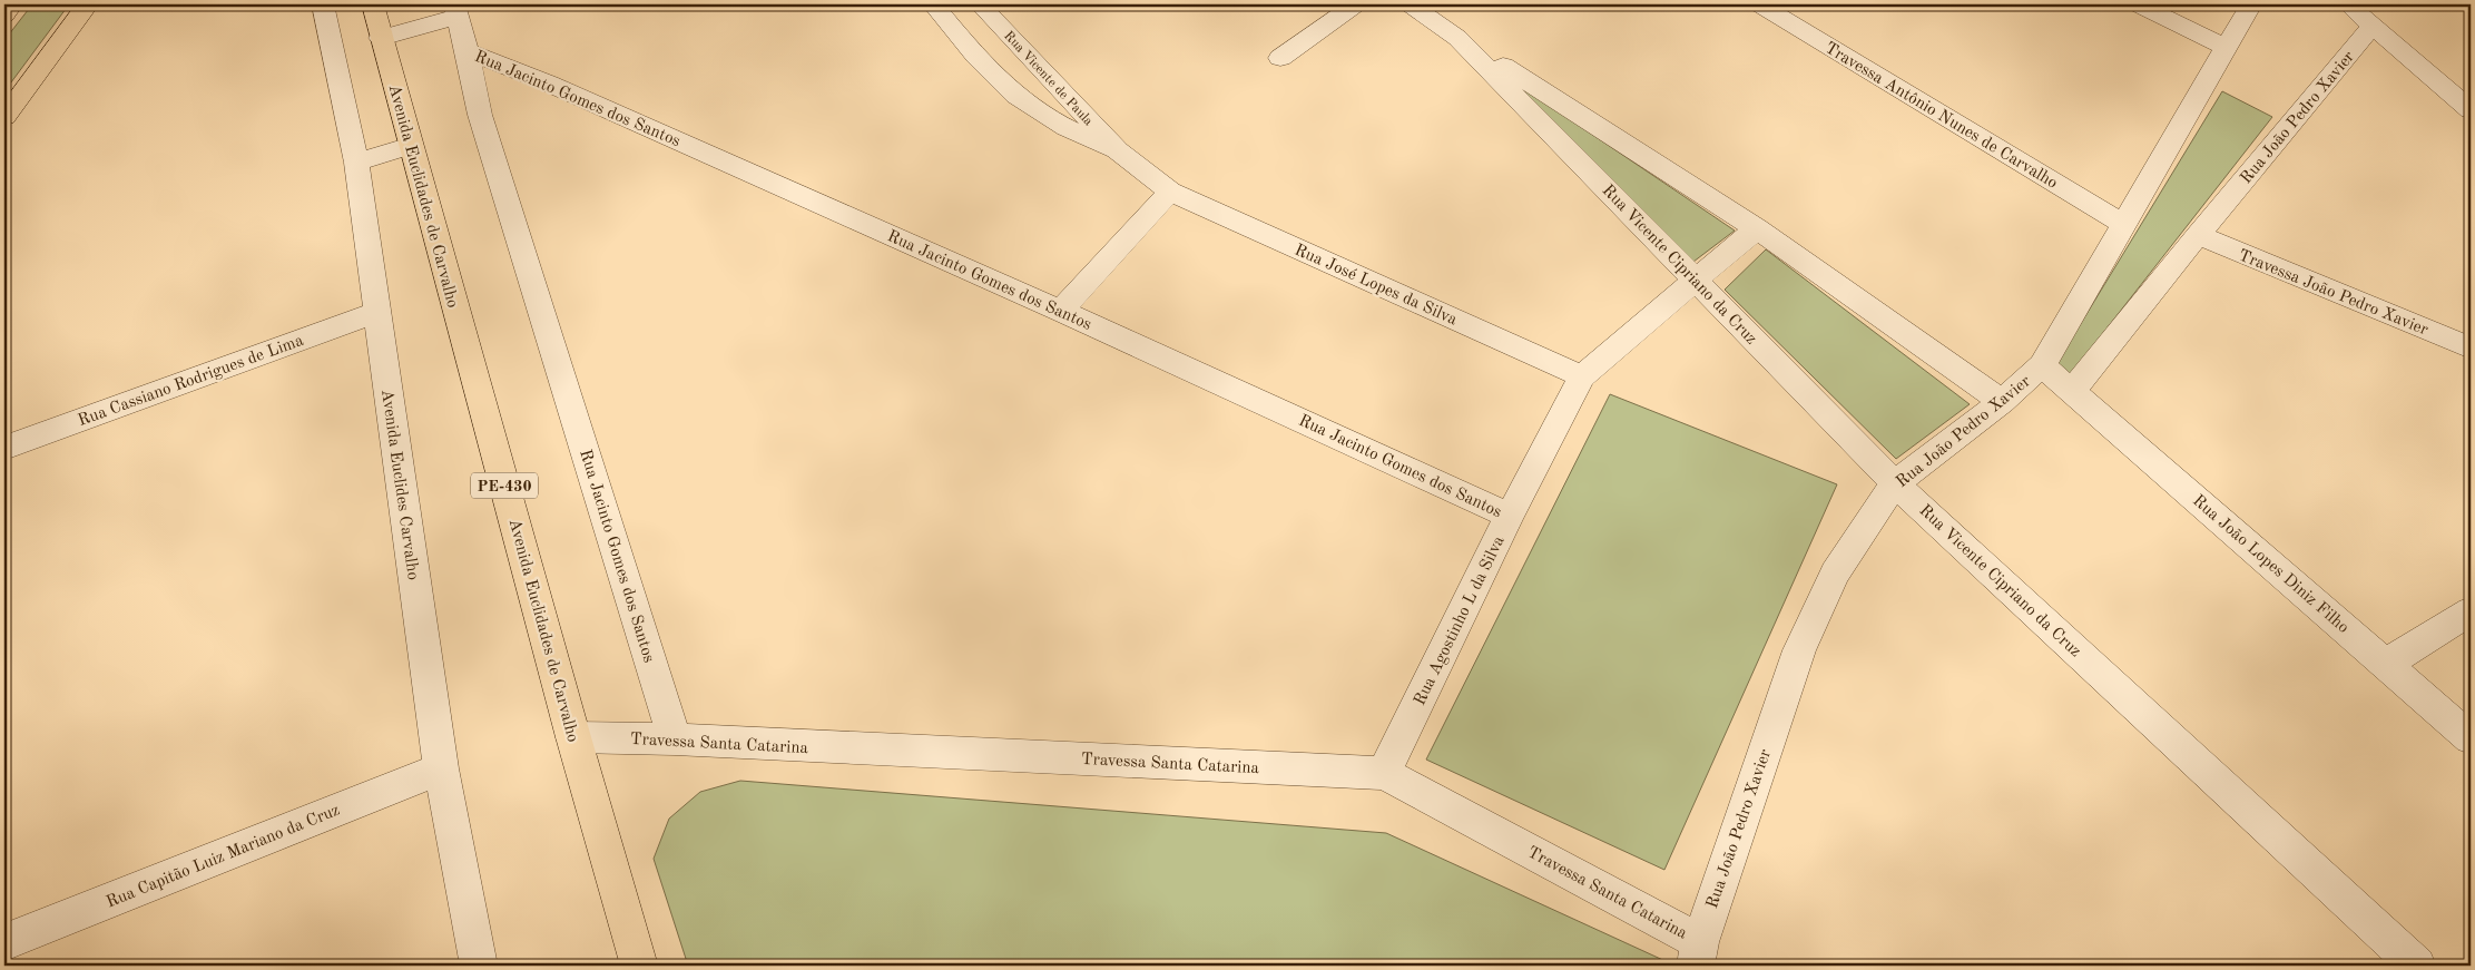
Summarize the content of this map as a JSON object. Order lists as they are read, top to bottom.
{
  "streets": {
    "main road": ["Avenida Euclidades de Carvalho", "PE-430"],
    "street": [
      "Rua Vicente de Paula",
      "Rua Jacinto Gomes dos Santos",
      "Travessa Antônio Nunes de Carvalho",
      "Rua João Pedro Xavier",
      "Rua Vicente Cipriano da Cruz",
      "Rua José Lopes da Silva",
      "Travessa João Pedro Xavier",
      "Rua Cassiano Rodrigues de Lima",
      "Avenida Euclides Carvalho",
      "Rua João Lopes Diniz Filho",
      "Rua Agostinho L da Silva",
      "Travessa Santa Catarina",
      "Rua Capitão Luiz Mariano da Cruz"
    ]
  },
  "crossings": [
    ["Rua Vicente de Paula", "Rua José Lopes da Silva"],
    ["Rua Jacinto Gomes dos Santos", "Rua Agostinho L da Silva"],
    ["Rua Jacinto Gomes dos Santos", "Travessa Santa Catarina"],
    ["Travessa Antônio Nunes de Carvalho", "Rua João Pedro Xavier"],
    ["Rua João Pedro Xavier", "Rua Vicente Cipriano da Cruz"],
    ["Rua João Pedro Xavier", "Travessa João Pedro Xavier"],
    ["Rua João Pedro Xavier", "Rua João Lopes Diniz Filho"],
    ["Rua João Pedro Xavier", "Travessa Santa Catarina"],
    ["Avenida Euclidades de Carvalho", "Travessa Santa Catarina"],
    ["Rua Vicente Cipriano da Cruz", "Rua Agostinho L da Silva"],
    ["Rua José Lopes da Silva", "Rua Agostinho L da Silva"],
    ["Rua Cassiano Rodrigues de Lima", "Avenida Euclides Carvalho"],
    ["Avenida Euclides Carvalho", "Rua Capitão Luiz Mariano da Cruz"],
    ["Rua Agostinho L da Silva", "Travessa Santa Catarina"]
  ]
}
